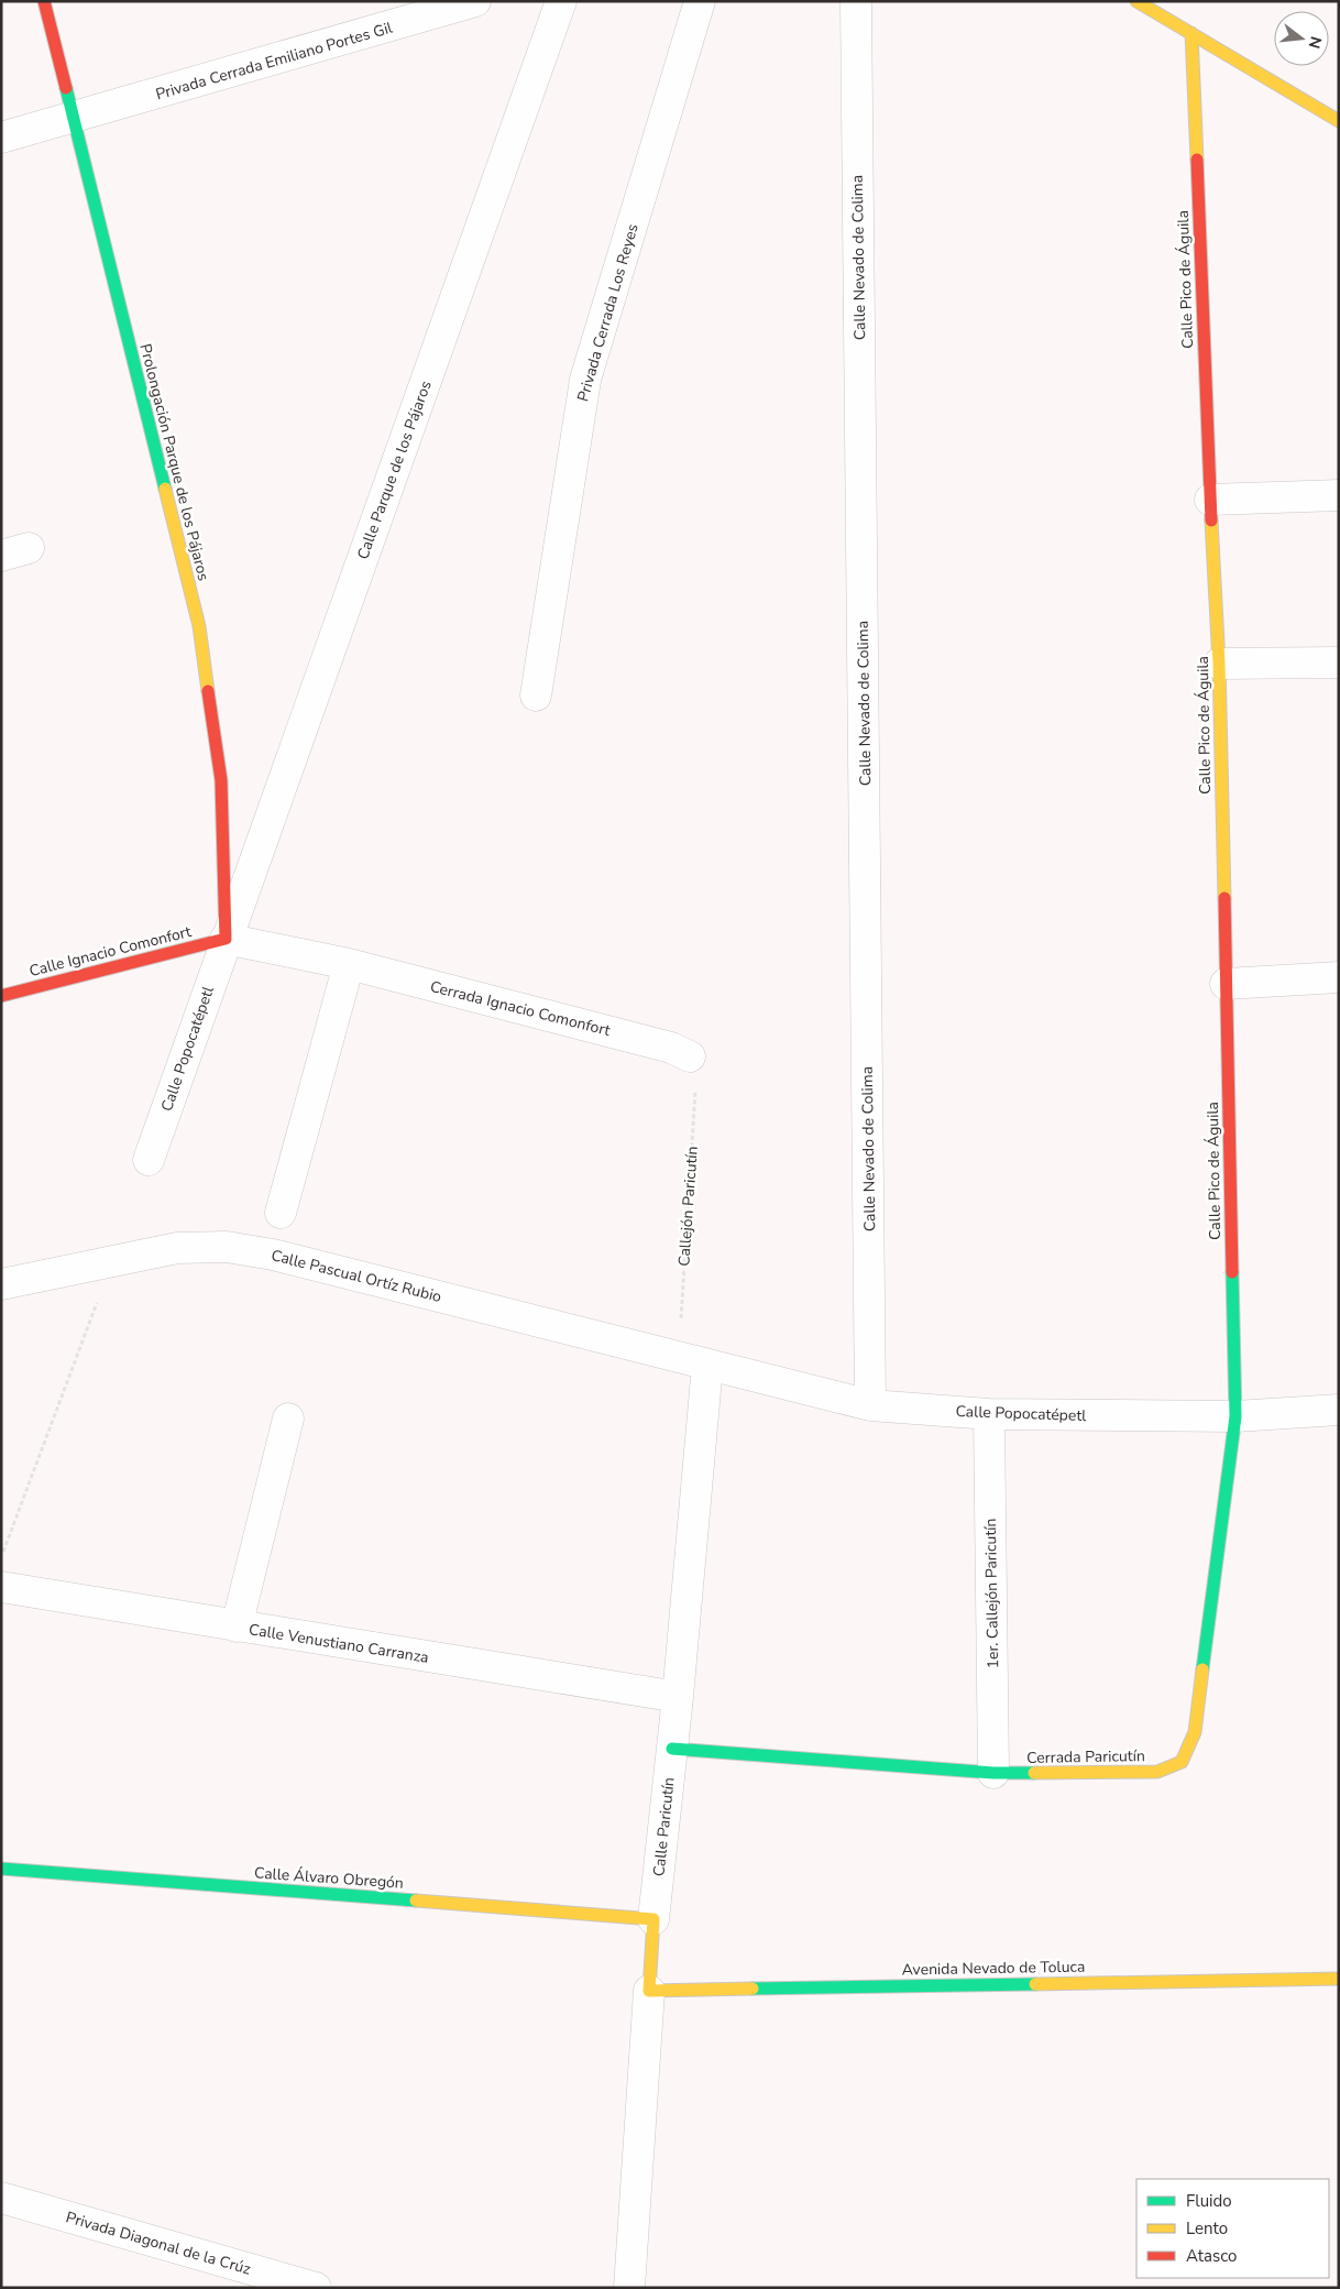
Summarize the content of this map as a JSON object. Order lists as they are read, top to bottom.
{
  "streets": {
    "street": [
      "Privada Cerrada Emiliano Portes Gil",
      "Calle Nevado de Colima",
      "Calle Pico de Águila",
      "Privada Cerrada Los Reyes",
      "Prolongación Parque de los Pájaros",
      "Calle Parque de los Pájaros",
      "Calle Ignacio Comonfort",
      "Cerrada Ignacio Comonfort",
      "Calle Popocatépetl",
      "Calle Pascual Ortíz Rubio",
      "1er. Callejón Paricutín",
      "Calle Venustiano Carranza",
      "Cerrada Paricutín",
      "Calle Paricutín",
      "Calle Álvaro Obregón",
      "Avenida Nevado de Toluca",
      "Privada Diagonal de la Crúz"
    ],
    "path": ["Callejón Paricutín"]
  },
  "crossings": [
    ["Privada Cerrada Emiliano Portes Gil", "Prolongación Parque de los Pájaros"],
    ["Calle Nevado de Colima", "Calle Popocatépetl"],
    ["Calle Pico de Águila", "Calle Popocatépetl"],
    ["Calle Pico de Águila", "Cerrada Paricutín"],
    ["Prolongación Parque de los Pájaros", "Calle Parque de los Pájaros"],
    ["Prolongación Parque de los Pájaros", "Calle Ignacio Comonfort"],
    ["Prolongación Parque de los Pájaros", "Cerrada Ignacio Comonfort"],
    ["Prolongación Parque de los Pájaros", "Calle Popocatépetl"],
    ["Calle Parque de los Pájaros", "Calle Ignacio Comonfort"],
    ["Calle Parque de los Pájaros", "Cerrada Ignacio Comonfort"],
    ["Calle Parque de los Pájaros", "Calle Popocatépetl"],
    ["Calle Ignacio Comonfort", "Cerrada Ignacio Comonfort"],
    ["Calle Ignacio Comonfort", "Calle Popocatépetl"],
    ["Cerrada Ignacio Comonfort", "Calle Popocatépetl"],
    ["Cerrada Ignacio Comonfort", "Callejón Paricutín"],
    ["Calle Popocatépetl", "Calle Pascual Ortíz Rubio"],
    ["Calle Popocatépetl", "1er. Callejón Paricutín"],
    ["Calle Popocatépetl", "Cerrada Paricutín"],
    ["Calle Popocatépetl", "Calle Paricutín"],
    ["Callejón Paricutín", "Calle Pascual Ortíz Rubio"],
    ["Calle Pascual Ortíz Rubio", "Calle Paricutín"],
    ["1er. Callejón Paricutín", "Cerrada Paricutín"],
    ["Calle Venustiano Carranza", "Calle Paricutín"],
    ["Cerrada Paricutín", "Calle Paricutín"],
    ["Calle Paricutín", "Calle Álvaro Obregón"],
    ["Calle Paricutín", "Avenida Nevado de Toluca"]
  ],
  "legend": ["Fluido", "Lento", "Atasco"],
  "north": "right"
}
